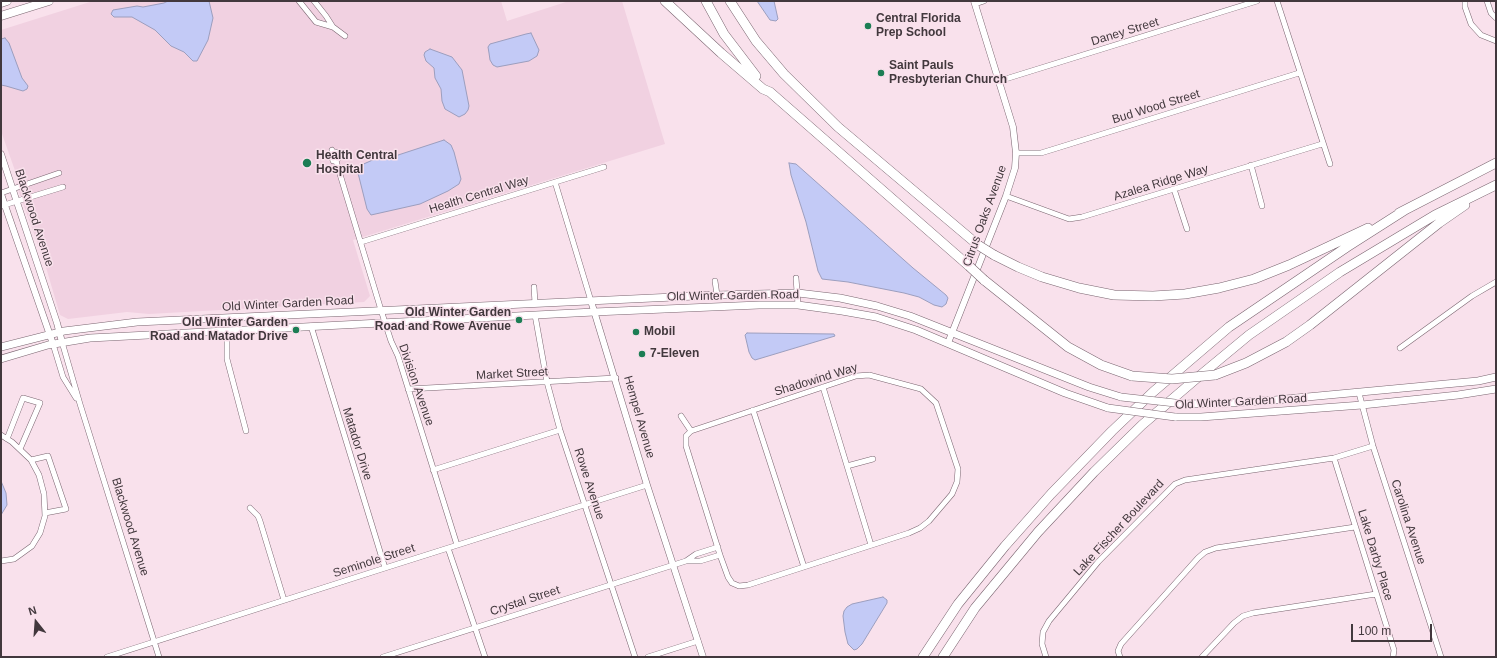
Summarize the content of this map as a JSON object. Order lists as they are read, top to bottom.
{
  "streets": {
    "main road": ["Old Winter Garden Road"],
    "street": [
      "Daney Street",
      "Bud Wood Street",
      "Azalea Ridge Way",
      "Health Central Way",
      "Citrus Oaks Avenue",
      "Blackwood Avenue",
      "Market Street",
      "Shadowind Way",
      "Division Avenue",
      "Hempel Avenue",
      "Matador Drive",
      "Rowe Avenue",
      "Carolina Avenue",
      "Lake Fischer Boulevard",
      "Lake Darby Place",
      "Seminole Street",
      "Crystal Street"
    ]
  },
  "crossings": [
    ["Daney Street", "Citrus Oaks Avenue"],
    ["Bud Wood Street", "Citrus Oaks Avenue"],
    ["Azalea Ridge Way", "Citrus Oaks Avenue"],
    ["Health Central Way", "Division Avenue"],
    ["Health Central Way", "Hempel Avenue"],
    ["Citrus Oaks Avenue", "Old Winter Garden Road"],
    ["Blackwood Avenue", "Old Winter Garden Road"],
    ["Blackwood Avenue", "Seminole Street"],
    ["Old Winter Garden Road", "Division Avenue"],
    ["Old Winter Garden Road", "Hempel Avenue"],
    ["Old Winter Garden Road", "Matador Drive"],
    ["Old Winter Garden Road", "Rowe Avenue"],
    ["Old Winter Garden Road", "Carolina Avenue"],
    ["Market Street", "Division Avenue"],
    ["Market Street", "Hempel Avenue"],
    ["Market Street", "Rowe Avenue"],
    ["Division Avenue", "Seminole Street"],
    ["Hempel Avenue", "Seminole Street"],
    ["Hempel Avenue", "Crystal Street"],
    ["Matador Drive", "Seminole Street"],
    ["Rowe Avenue", "Seminole Street"],
    ["Rowe Avenue", "Crystal Street"],
    ["Carolina Avenue", "Lake Fischer Boulevard"],
    ["Lake Fischer Boulevard", "Lake Darby Place"]
  ],
  "places": [
    "Central Florida Prep School",
    "Saint Pauls Presbyterian Church",
    "Health Central Hospital",
    "Old Winter Garden Road and Rowe Avenue",
    "Old Winter Garden Road and Matador Drive",
    "Mobil",
    "7-Eleven"
  ],
  "scale_bar": "100 m",
  "north": "top"
}
